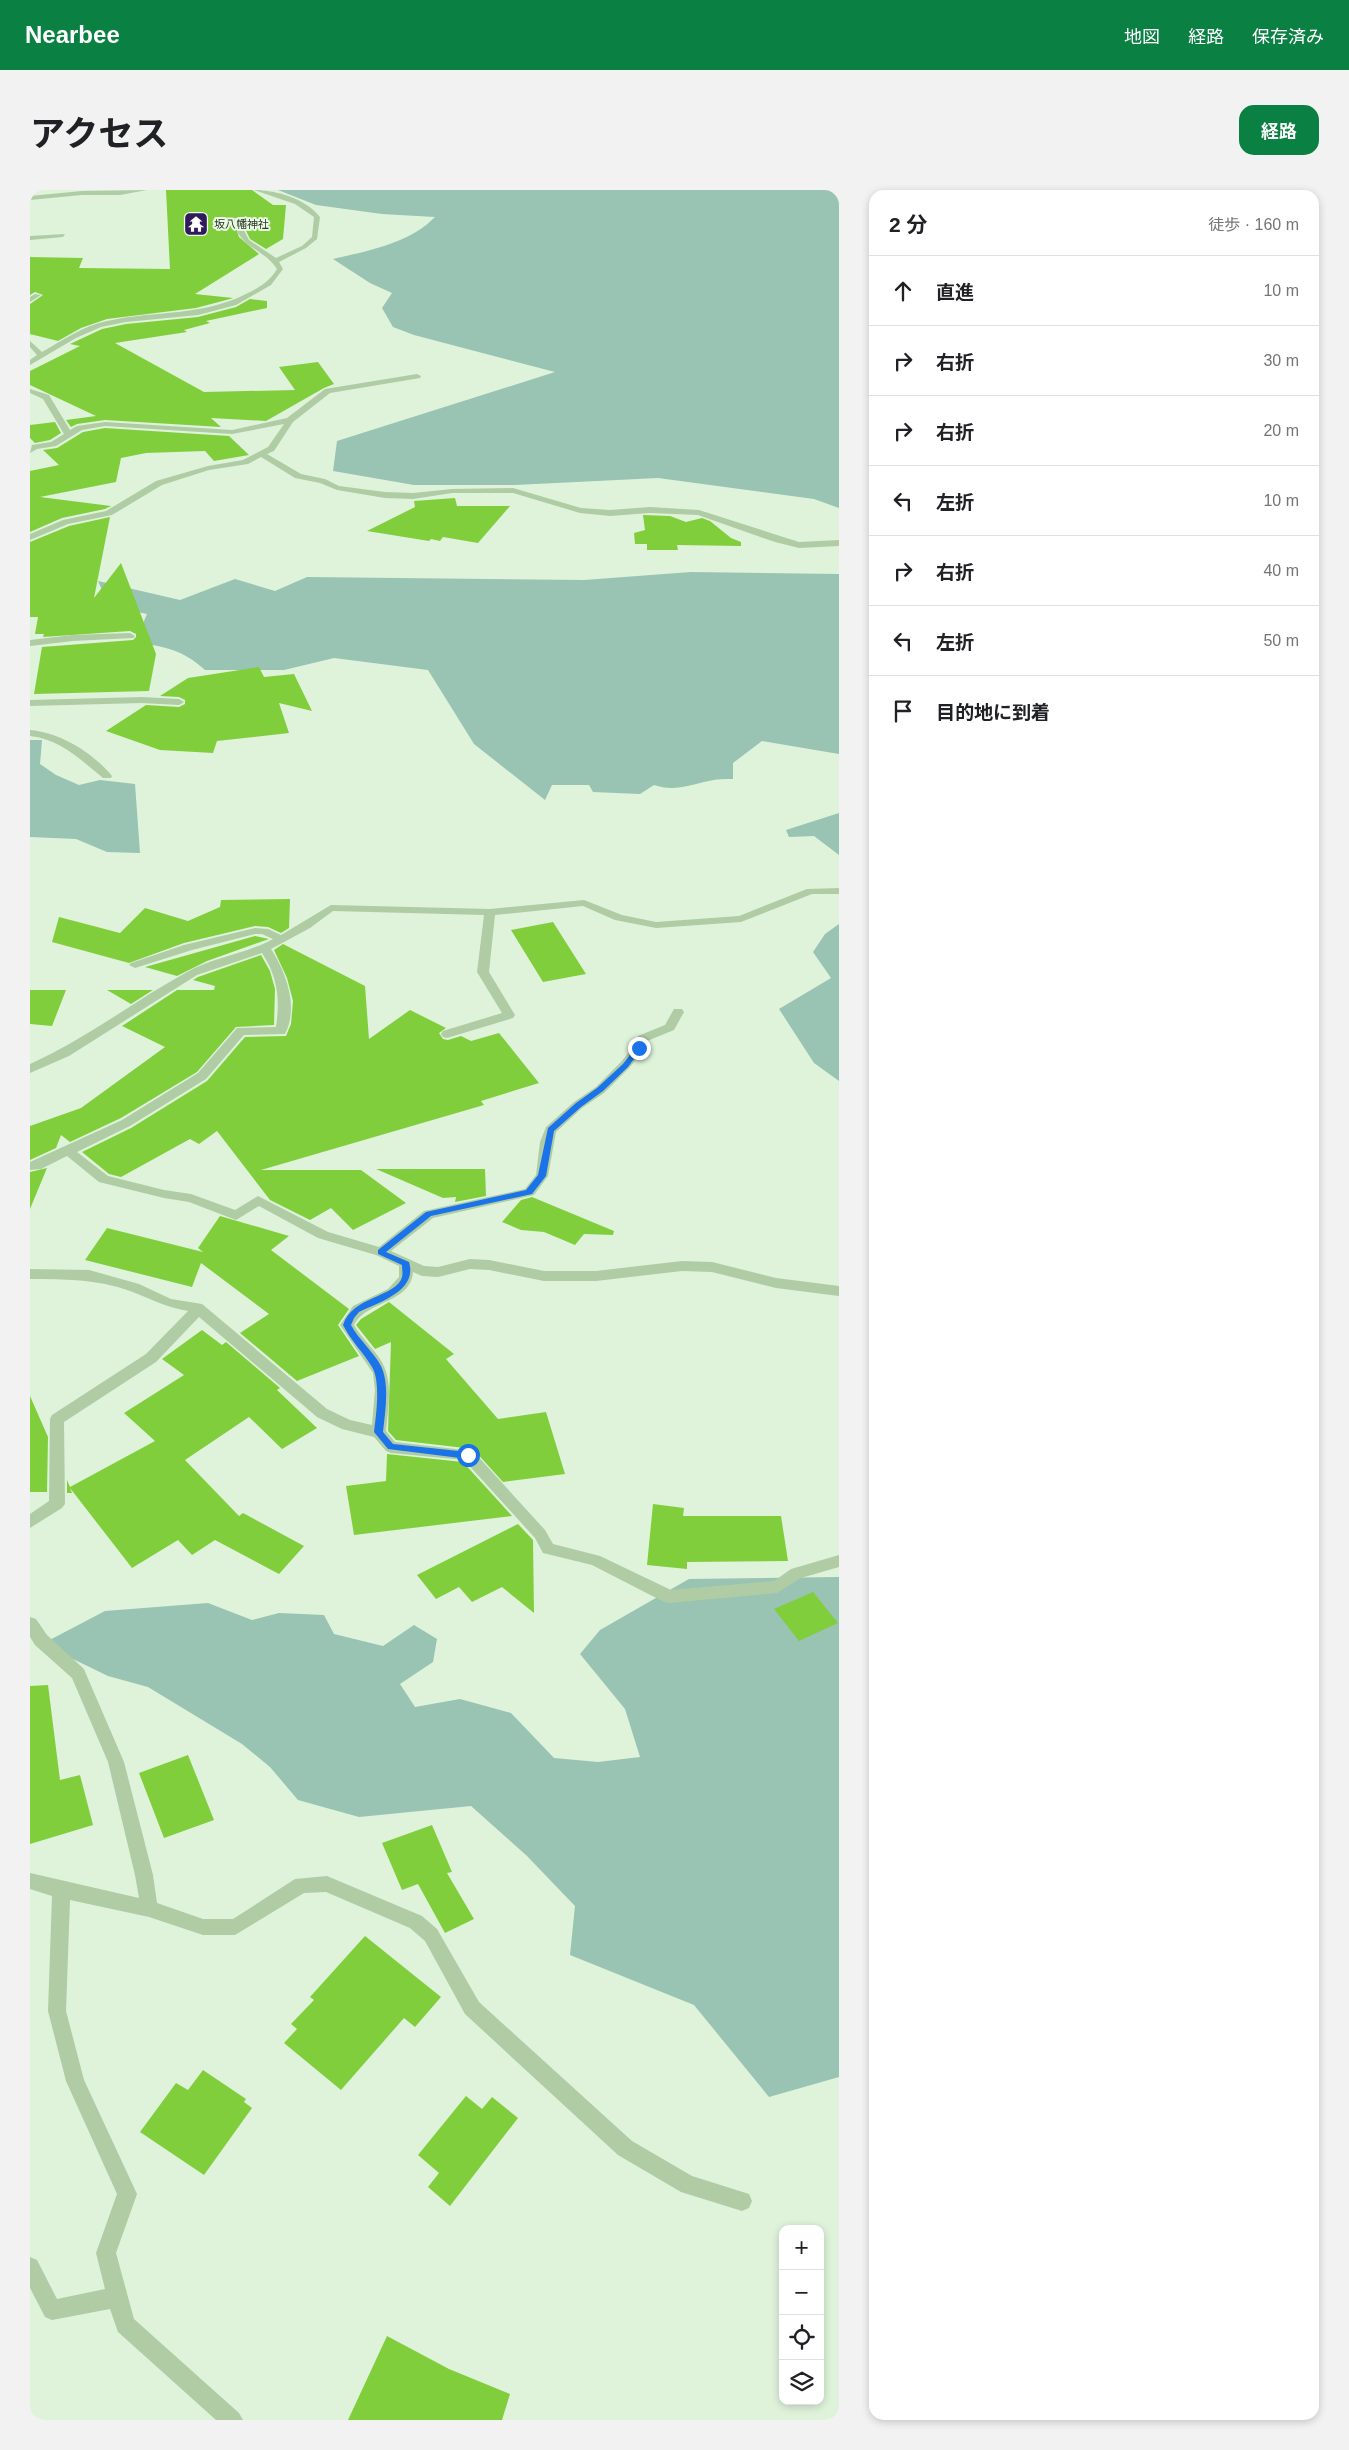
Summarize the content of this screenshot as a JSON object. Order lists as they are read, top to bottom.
{
  "places": {
    "temple": ["坂八幡神社"]
  },
  "page": {
    "header": "Nearbee",
    "nav": ["地図", "経路", "保存済み"],
    "title": "アクセス",
    "buttons": "経路",
    "heading": ["2 分", "徒歩 · 160 m"],
    "list": [
      ["直進", "10 m"],
      ["右折", "30 m"],
      ["右折", "20 m"],
      ["左折", "10 m"],
      ["右折", "40 m"],
      ["左折", "50 m"],
      "目的地に到着"
    ],
    "map_buttons": ["+", "−"]
  }
}
